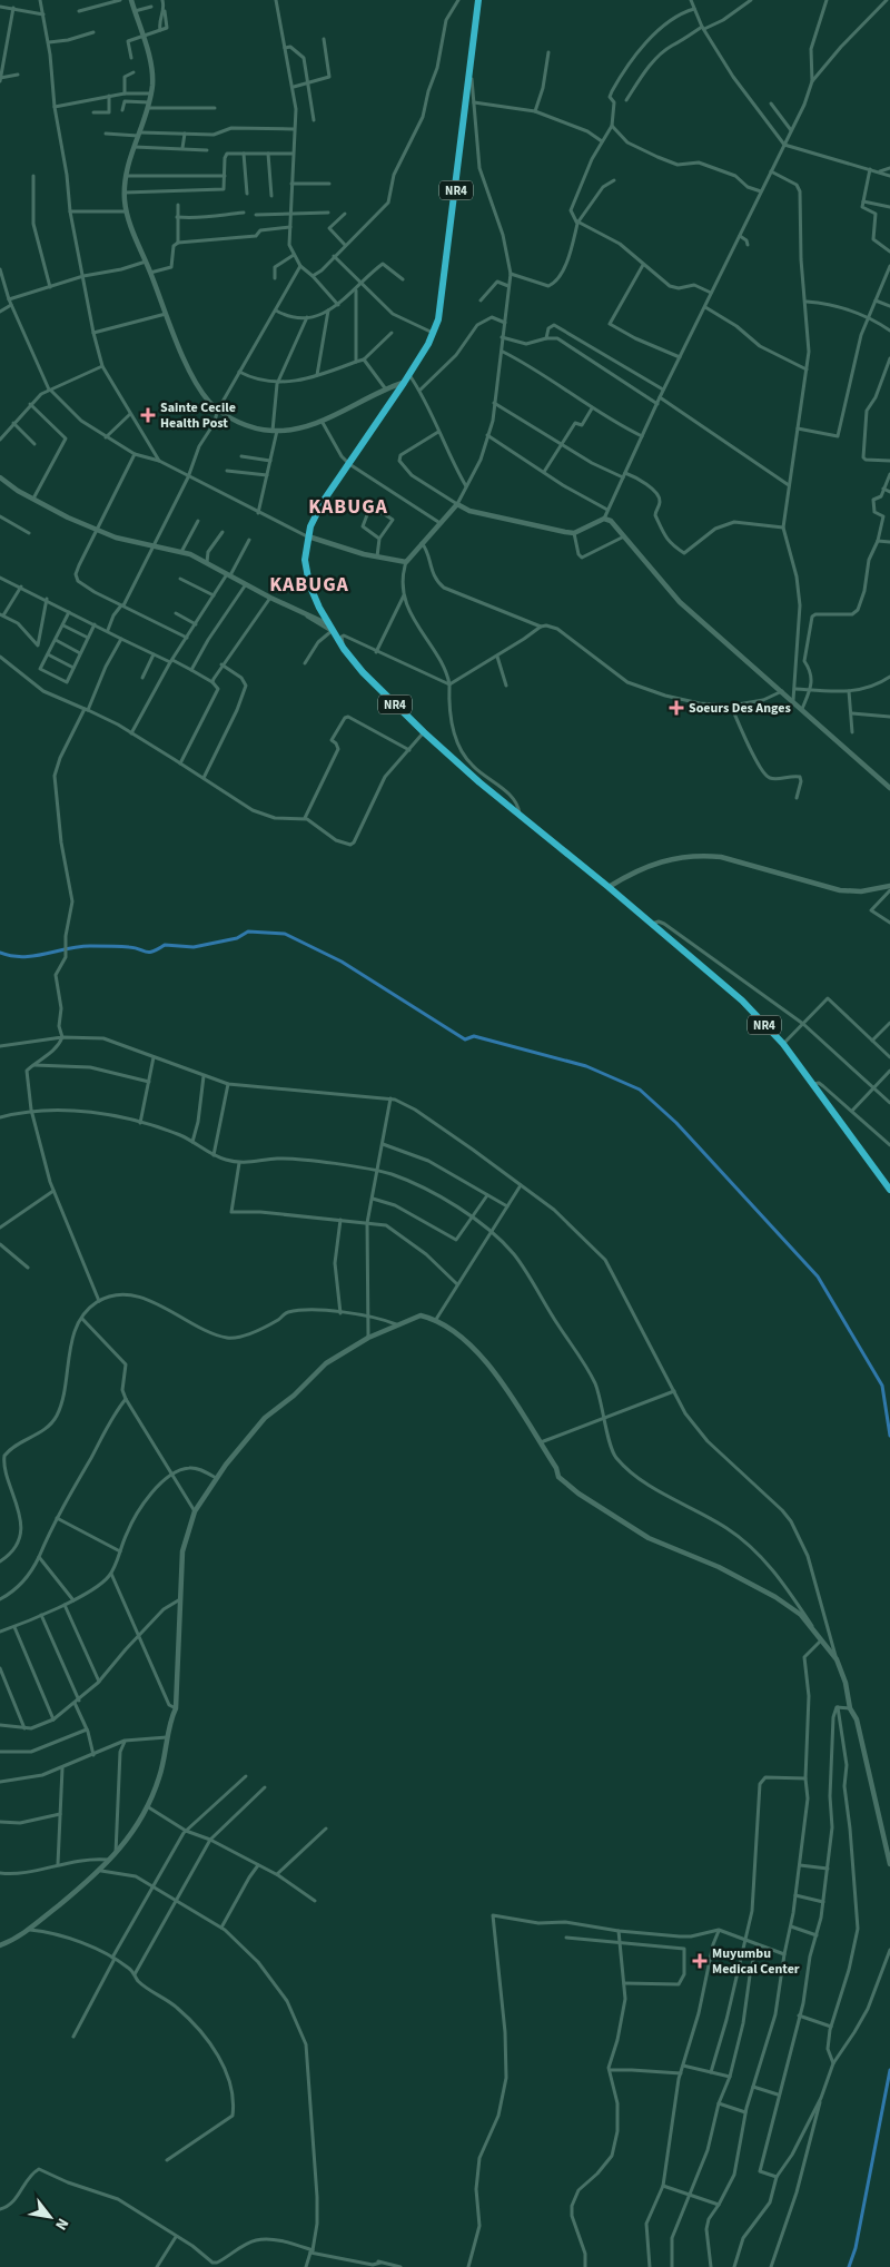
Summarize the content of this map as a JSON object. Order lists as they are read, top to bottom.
{
  "streets": {
    "highway": ["NR4"]
  },
  "districts": ["KABUGA", "KABUGA"],
  "places": {
    "health": ["Sainte Cecile Health Post", "Soeurs Des Anges", "Muyumbu Medical Center"]
  },
  "north": "bottom right"
}
